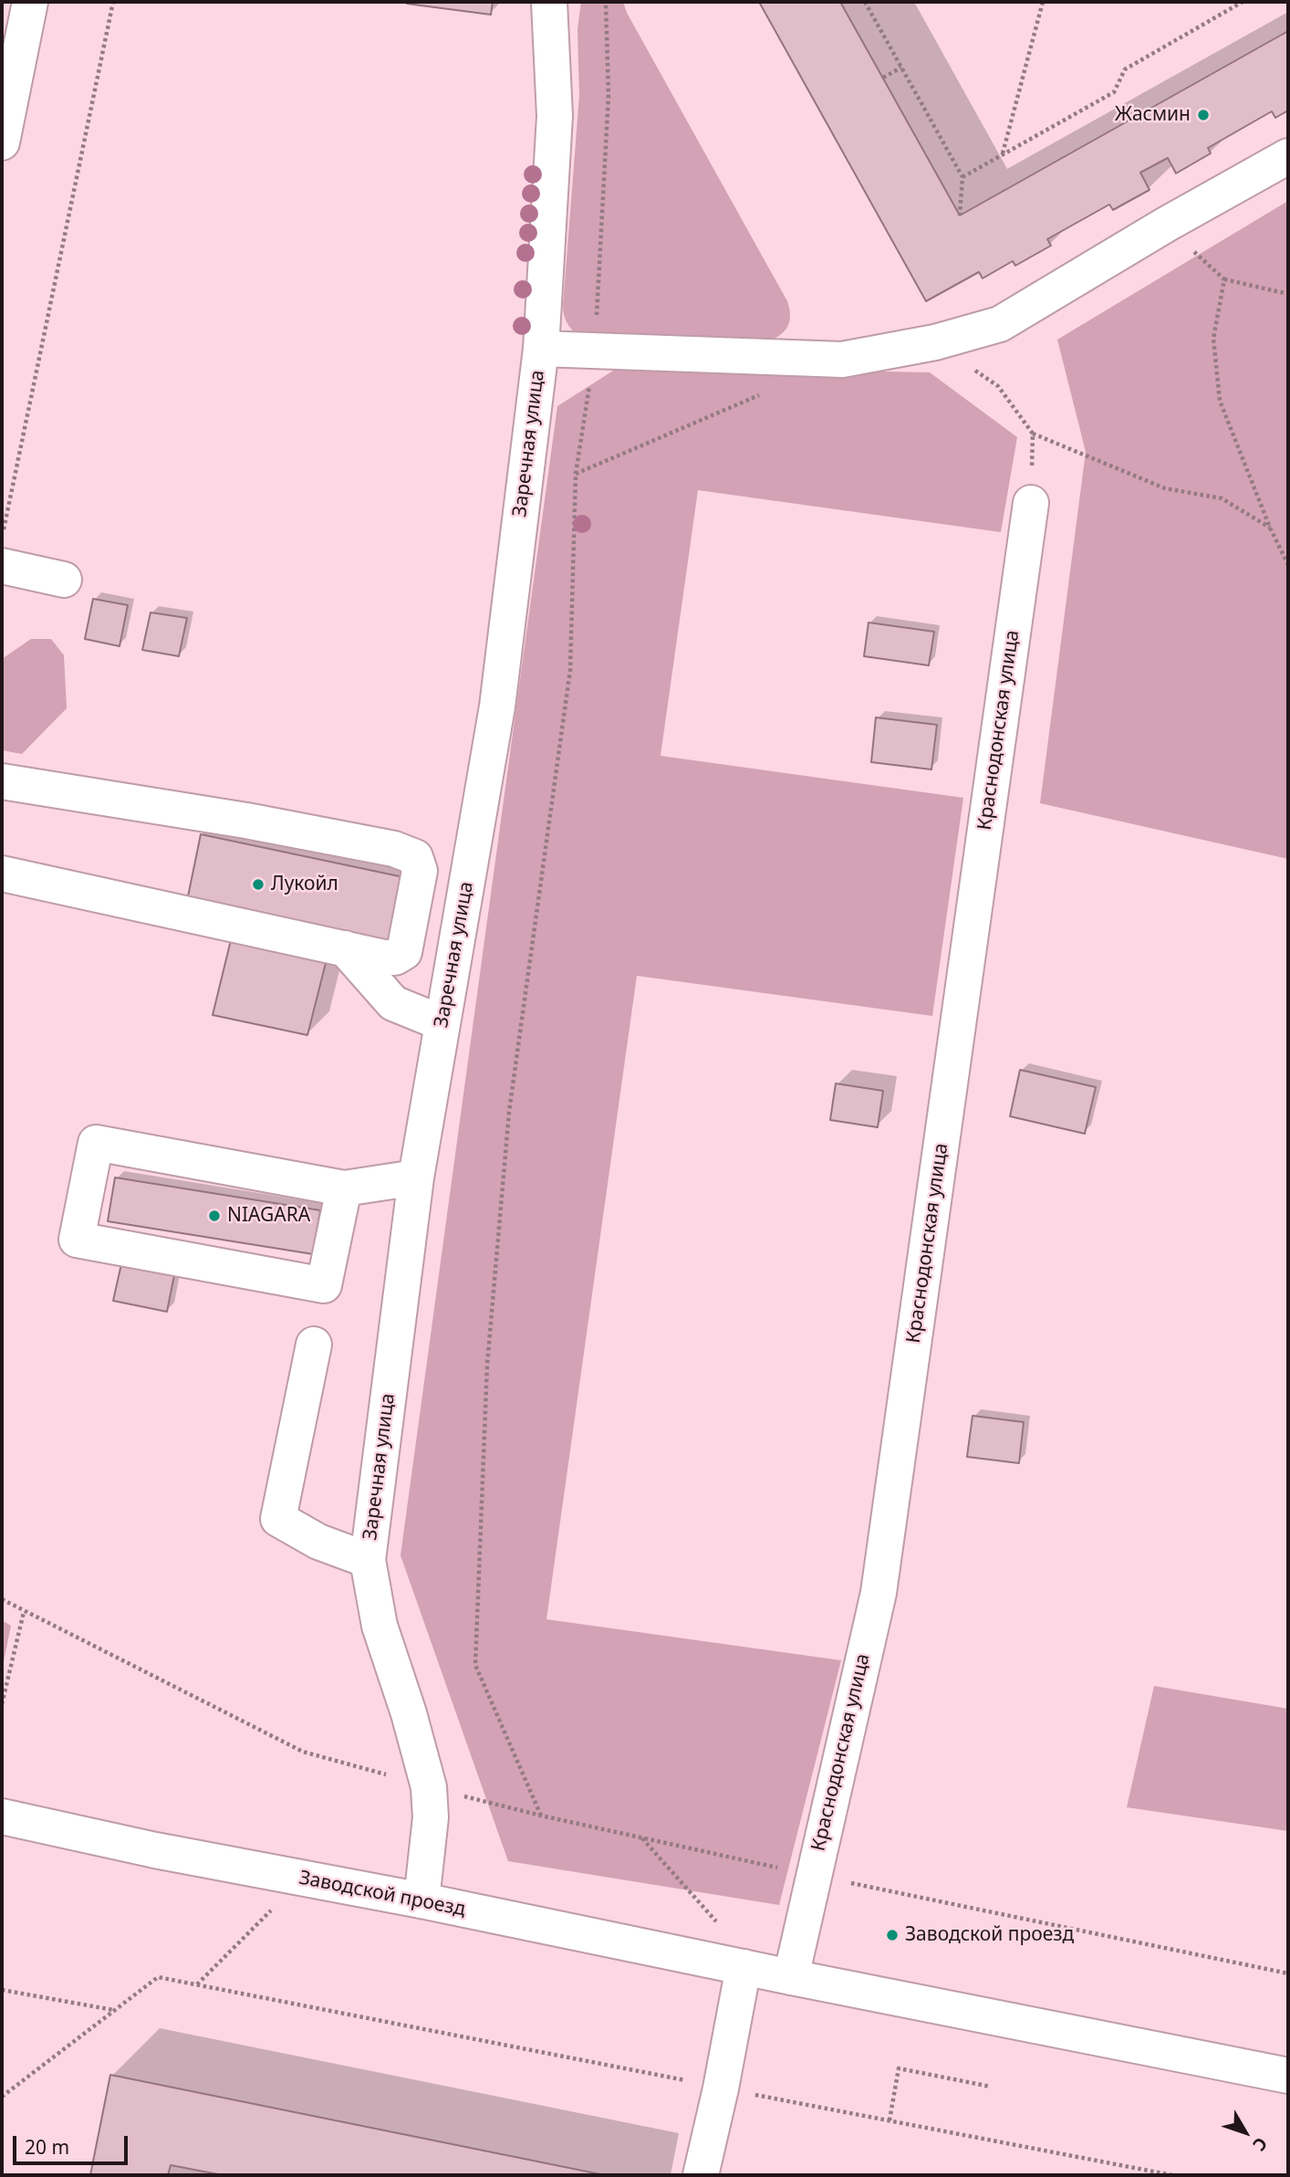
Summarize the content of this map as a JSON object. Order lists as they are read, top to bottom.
{
  "streets": {
    "street": ["Заречная улица", "Краснодонская улица", "Заводской проезд"]
  },
  "crossings": [
    ["Заречная улица", "Заводской проезд"],
    ["Краснодонская улица", "Заводской проезд"]
  ],
  "places": [
    "Жасмин",
    "Лукойл",
    "NIAGARA",
    "Заводской проезд"
  ],
  "scale_bar": "20 m",
  "north": "bottom right"
}
